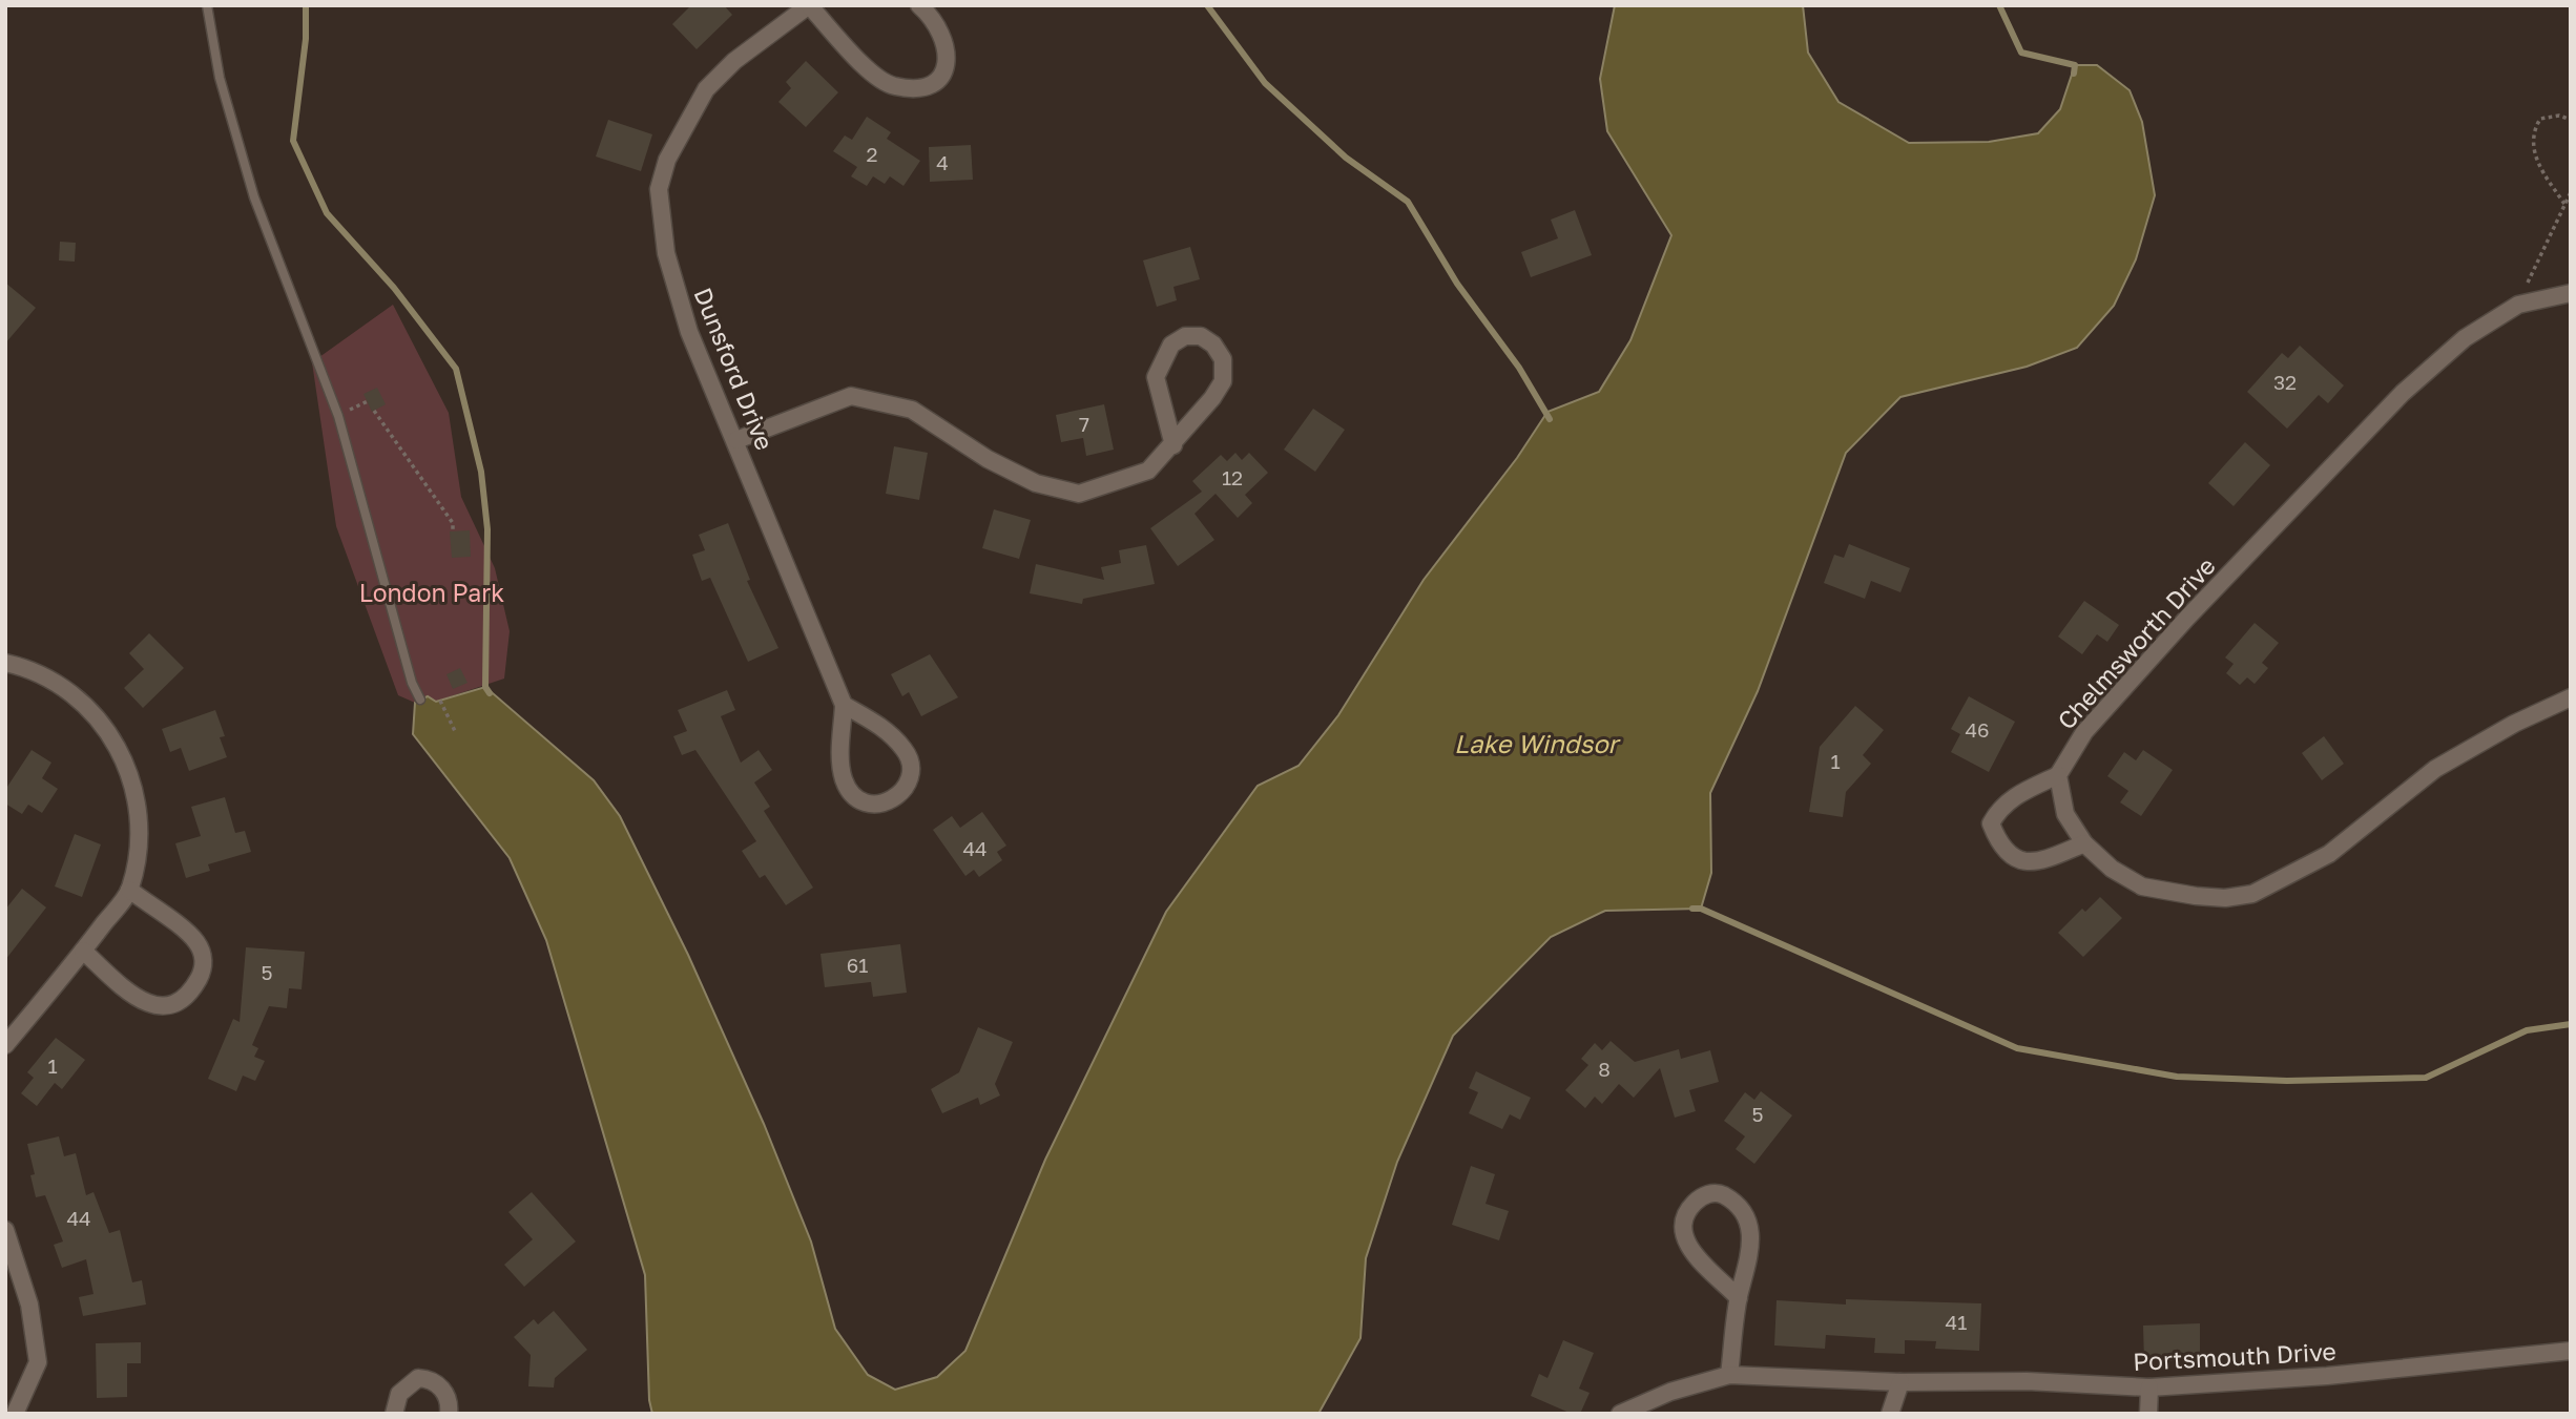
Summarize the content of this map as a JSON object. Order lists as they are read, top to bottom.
{
  "streets": {
    "street": ["Dunsford Drive", "Chelmsworth Drive", "Portsmouth Drive"]
  },
  "water": ["Lake Windsor"],
  "parks": ["London Park"],
  "house_numbers": [
    "2",
    "4",
    "32",
    "7",
    "12",
    "46",
    "1",
    "44",
    "61",
    "5",
    "1",
    "8",
    "5",
    "44",
    "41"
  ]
}
